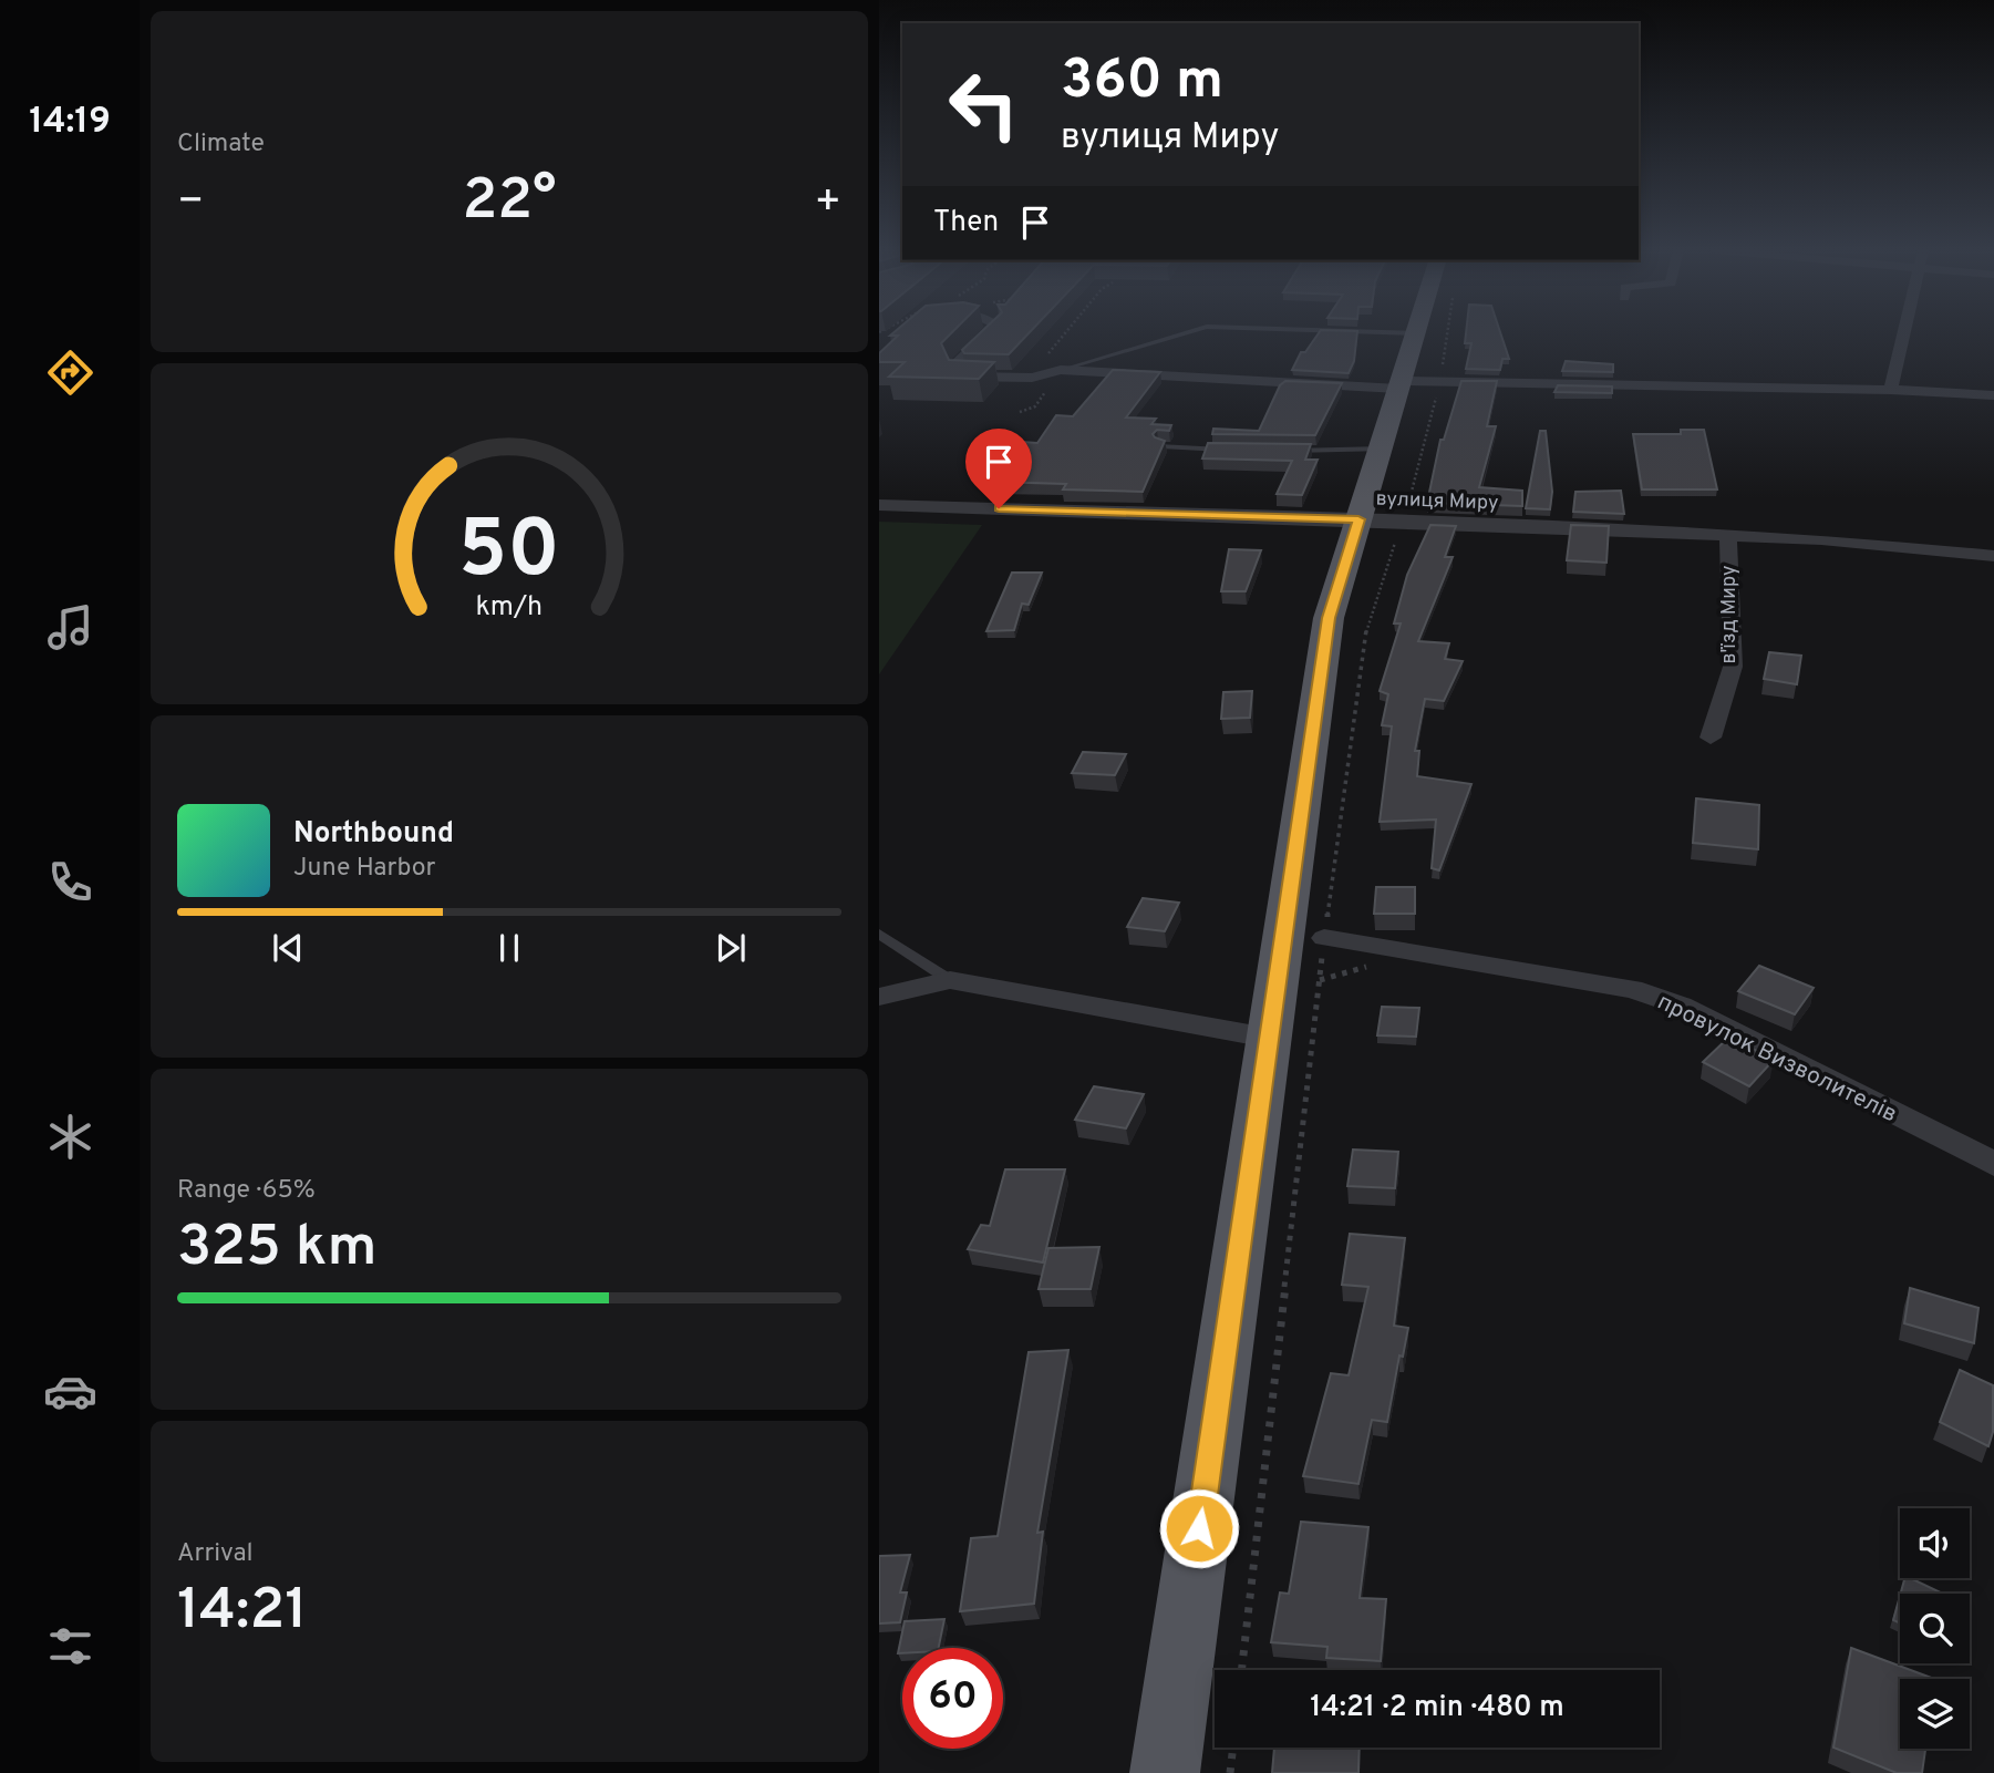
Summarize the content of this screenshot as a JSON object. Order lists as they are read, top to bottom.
{
  "streets": {
    "street": ["вулиця Миру", "в'їзд Миру", "провулок Визволителів"]
  },
  "crossings": [
    ["вулиця Миру", "в'їзд Миру"]
  ],
  "page": {
    "tabs": "14:19",
    "tile": [
      "Climate",
      ["Range · 65%", "325 km"],
      ["Arrival", "14:21"]
    ],
    "turn": ["360 m", "вулиця Миру"],
    "heat": ["−", "22°", "+"],
    "then": "Then",
    "song": ["Northbound", "June Harbor"],
    "limit": "60",
    "trip": "14:21 · 2 min · 480 m",
    "gauge": ["50", "km/h"]
  }
}
